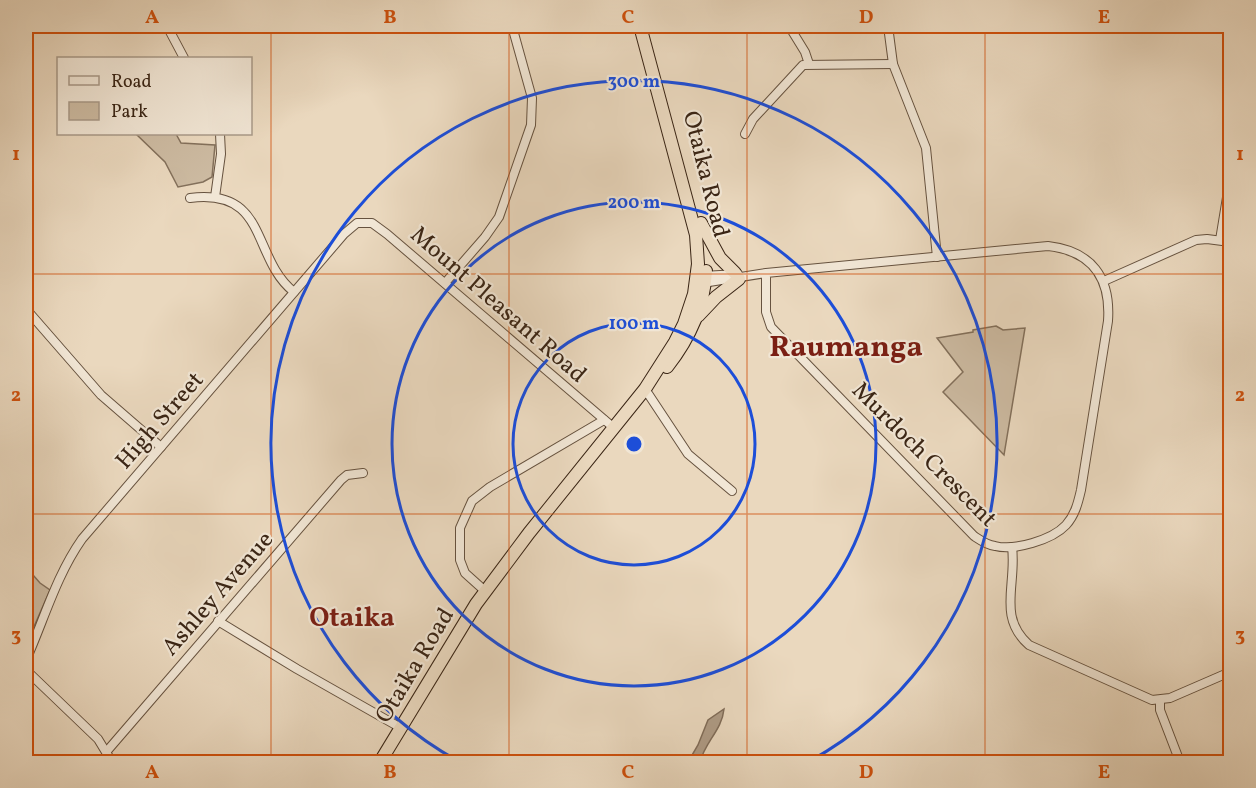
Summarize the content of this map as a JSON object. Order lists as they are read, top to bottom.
{
  "streets": {
    "highway": ["Otaika Road"],
    "street": [
      "Mount Pleasant Road",
      "High Street",
      "Murdoch Crescent",
      "Ashley Avenue"
    ]
  },
  "crossings": [
    ["Otaika Road", "Mount Pleasant Road"],
    ["Mount Pleasant Road", "High Street"]
  ],
  "districts": ["Raumanga", "Otaika"],
  "legend": ["Road", "Park"],
  "grid": {
    "columns": [
      "A",
      "B",
      "C",
      "D",
      "E"
    ],
    "rows": ["1", "2", "3"]
  },
  "rings": ["300 m", "200 m", "100 m"]
}
